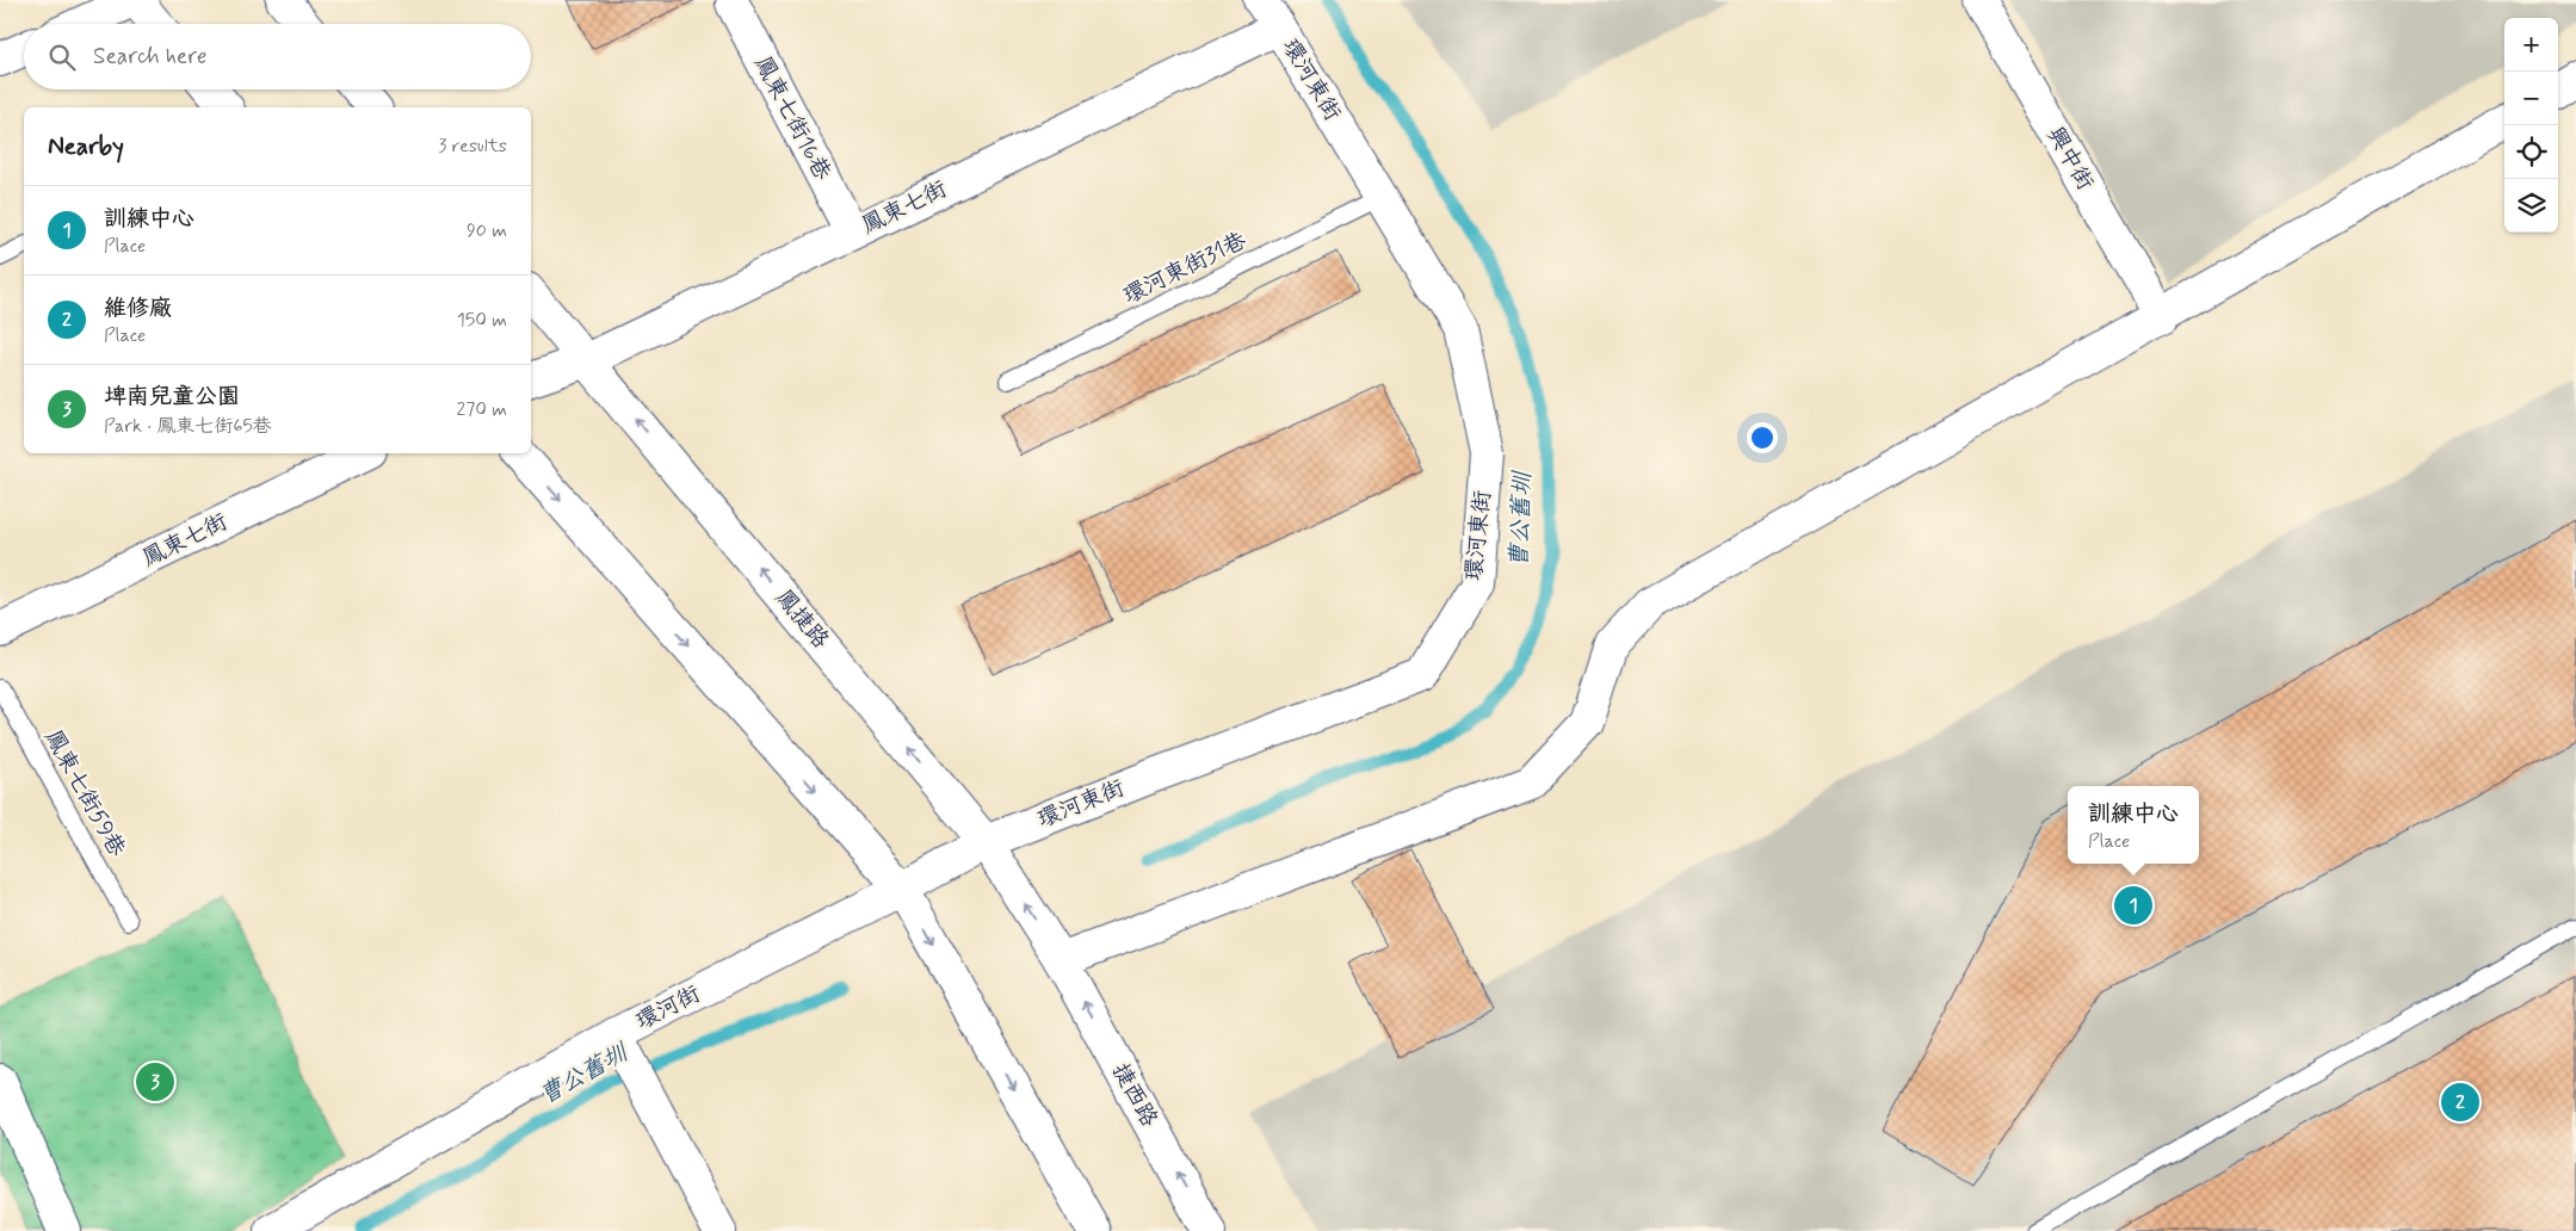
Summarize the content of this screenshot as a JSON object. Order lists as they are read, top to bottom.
{
  "streets": {
    "street": [
      "環河東街",
      "鳳東七街16巷",
      "興中街",
      "鳳東七街",
      "鳳捷路",
      "環河街",
      "捷西路"
    ],
    "lane": ["環河東街31巷", "鳳東七街59巷"]
  },
  "crossings": [
    ["環河東街", "鳳東七街"],
    ["環河東街", "環河東街31巷"],
    ["環河東街", "鳳捷路"],
    ["環河東街", "環河街"],
    ["鳳東七街16巷", "鳳東七街"],
    ["鳳東七街", "鳳捷路"],
    ["鳳捷路", "捷西路"]
  ],
  "water": ["曹公舊圳"],
  "page": {
    "map_buttons": ["+", "−"],
    "search": "Search here",
    "heading": ["Nearby", "3 results"],
    "list": [
      {
        "mark": "1",
        "name": "訓練中心",
        "note": "Place",
        "value": "90 m"
      },
      {
        "mark": "2",
        "name": "維修廠",
        "note": "Place",
        "value": "150 m"
      },
      {
        "mark": "3",
        "name": "埤南兒童公園",
        "note": "Park · 鳳東七街65巷",
        "value": "270 m"
      }
    ],
    "popup": ["訓練中心", "Place"],
    "pins": ["1", "3", "2"]
  }
}
